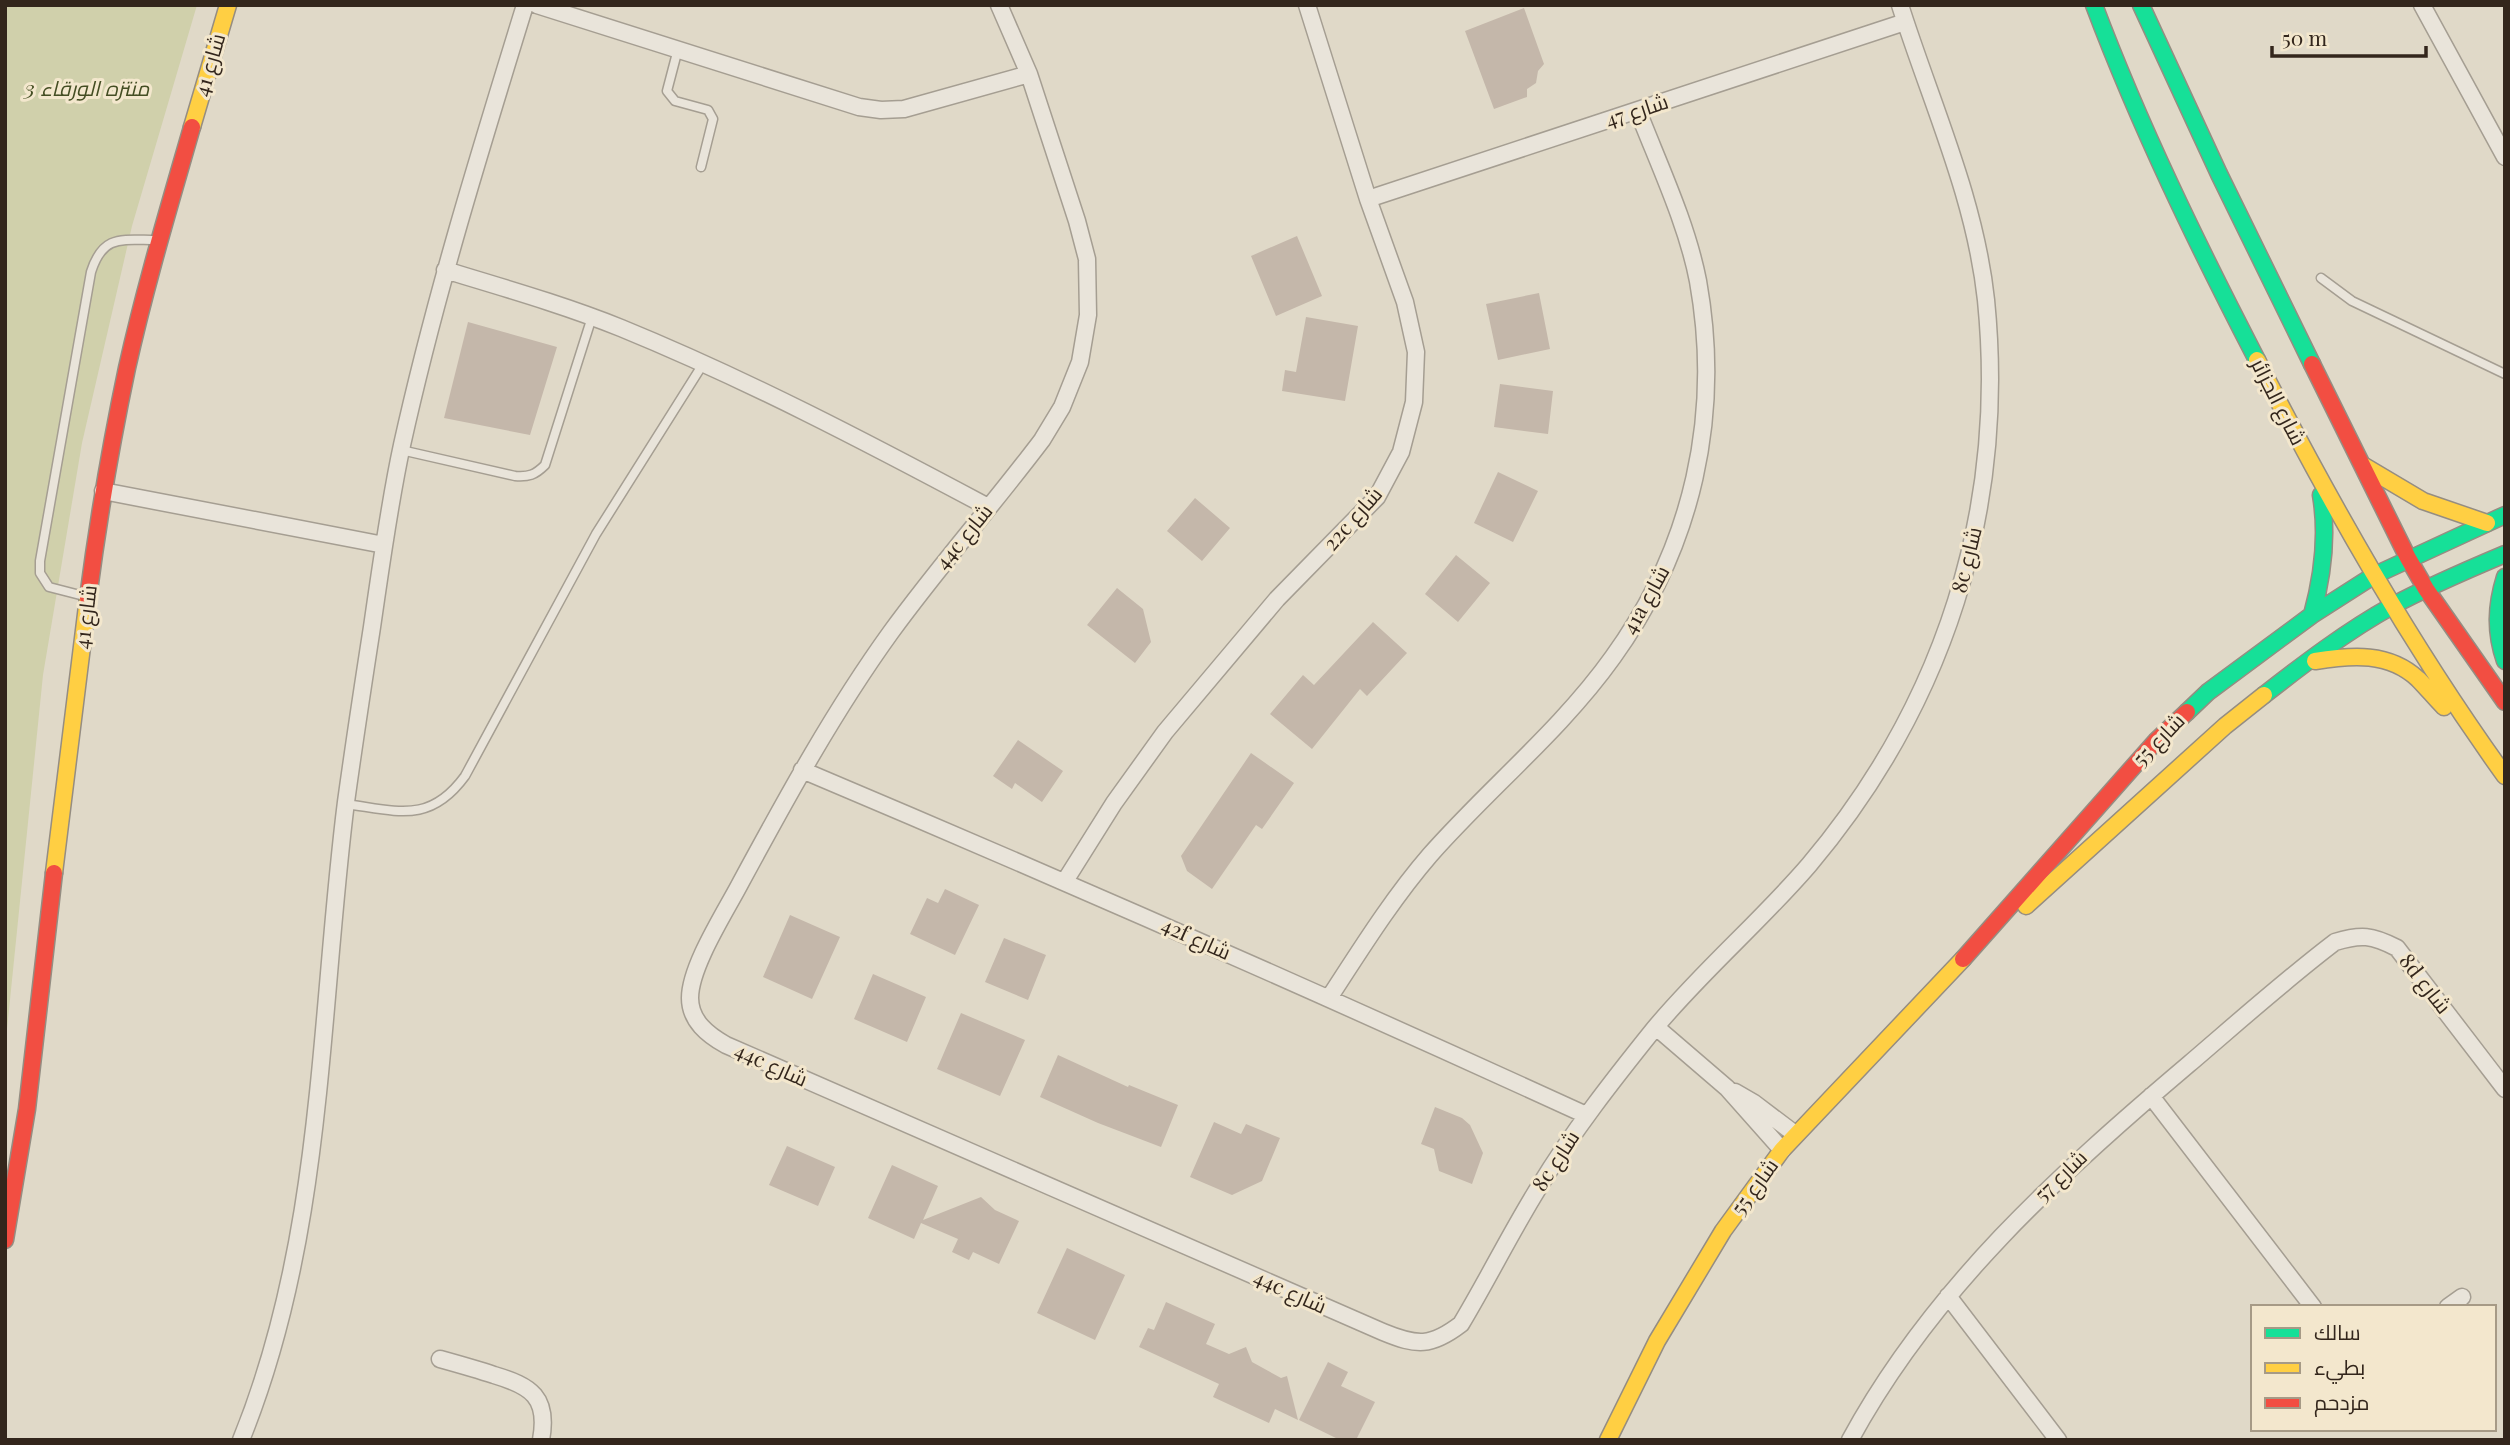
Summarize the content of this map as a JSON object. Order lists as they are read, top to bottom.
{
  "streets": {
    "street": [
      "شارع 41",
      "شارع 47",
      "شارع الجزائر",
      "22c شارع",
      "44c شارع",
      "8c شارع",
      "41a شارع",
      "شارع 55",
      "42f شارع",
      "8d شارع",
      "شارع 57"
    ]
  },
  "crossings": [
    ["شارع 47", "22c شارع"],
    ["شارع 47", "8c شارع"],
    ["شارع 47", "41a شارع"],
    ["شارع الجزائر", "شارع 55"],
    ["22c شارع", "42f شارع"],
    ["44c شارع", "8c شارع"],
    ["44c شارع", "42f شارع"],
    ["8c شارع", "42f شارع"],
    ["41a شارع", "42f شارع"],
    ["8d شارع", "شارع 57"]
  ],
  "parks": ["منتزه الورقاء 3"],
  "legend": ["سالك", "بطيء", "مزدحم"],
  "scale_bar": "50 m"
}
